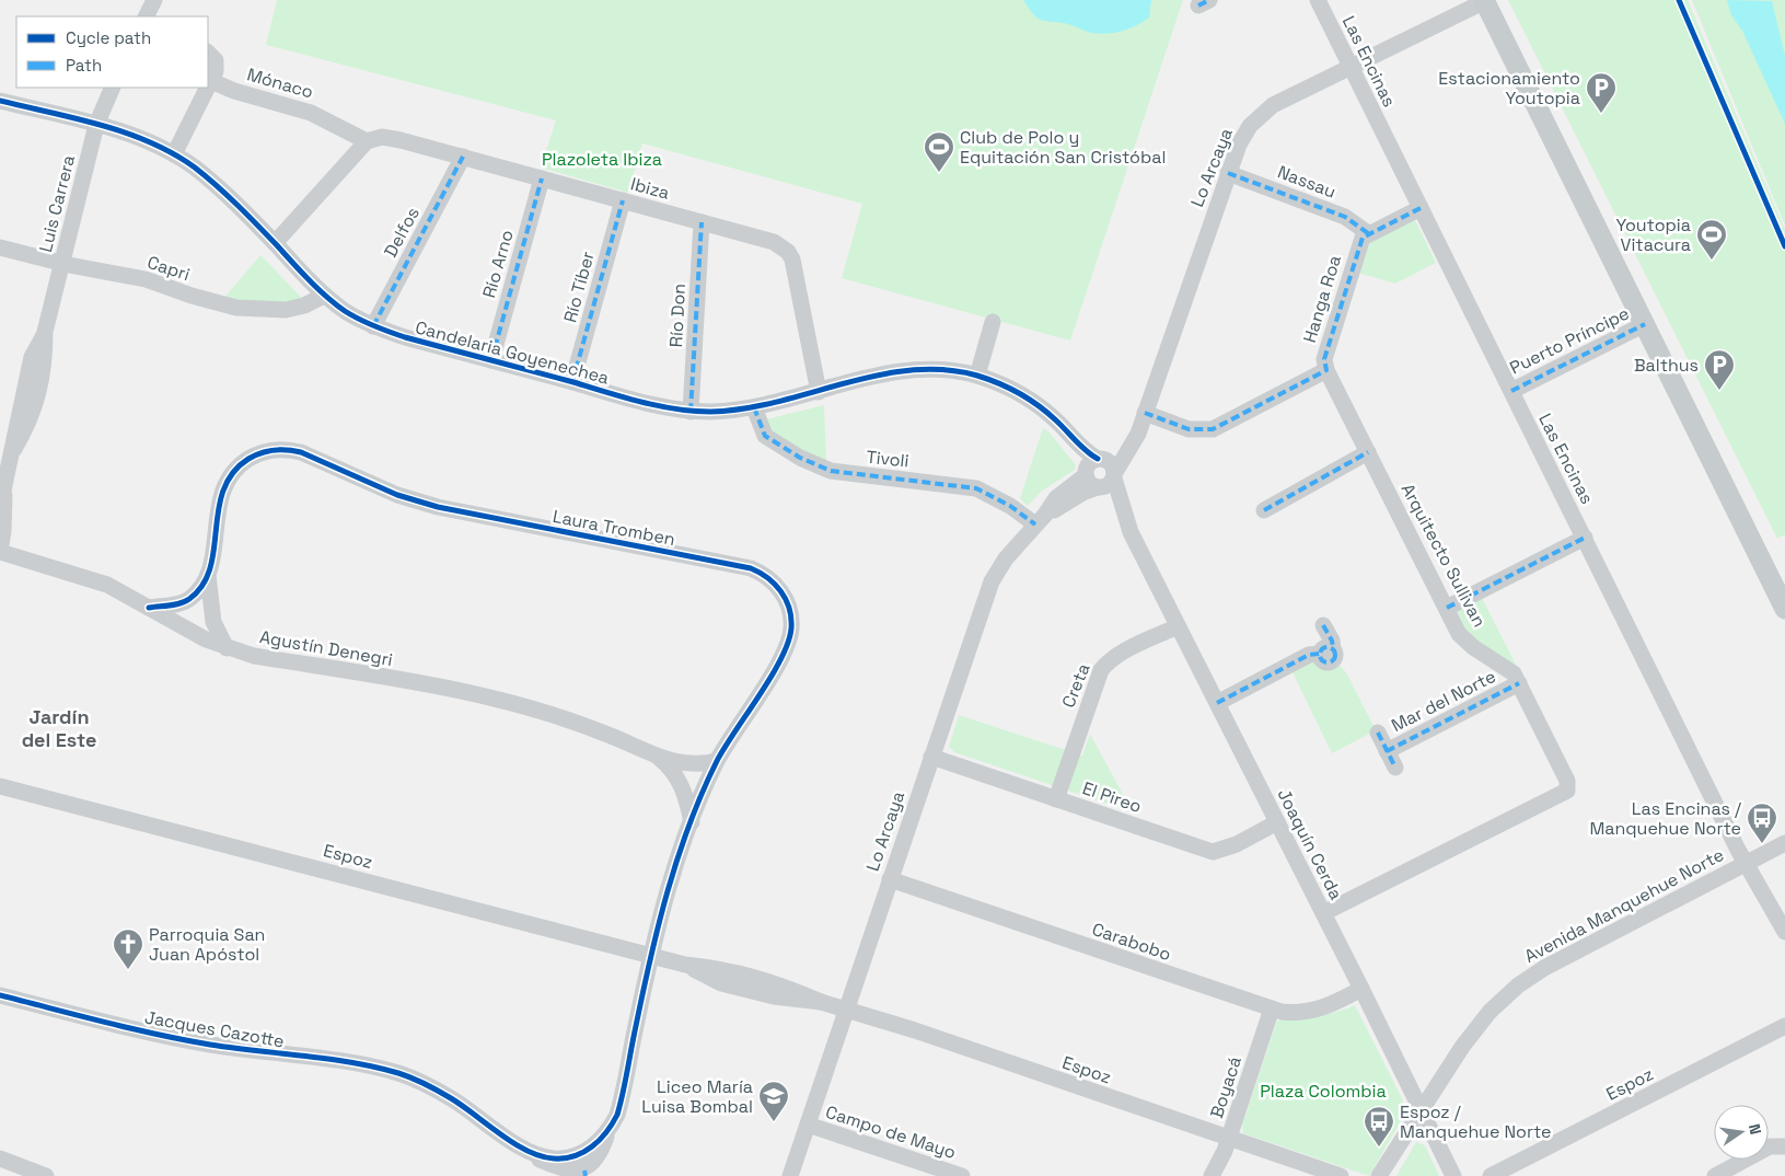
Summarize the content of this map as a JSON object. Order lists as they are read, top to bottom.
{
  "streets": {
    "street": [
      "Las Encinas",
      "Mónaco",
      "Lo Arcaya",
      "Nassau",
      "Ibiza",
      "Luis Carrera",
      "Delfos",
      "Río Arno",
      "Capri",
      "Río Tíber",
      "Hanga Roa",
      "Río Don",
      "Puerto Príncipe",
      "Candelaria Goyenechea",
      "Tivoli",
      "Laura Tromben",
      "Arquitecto Sullivan",
      "Agustín Denegri",
      "Creta",
      "Mar del Norte",
      "El Pireo",
      "Joaquín Cerda",
      "Espoz",
      "Avenida Manquehue Norte",
      "Carabobo",
      "Jacques Cazotte",
      "Boyacá",
      "Campo de Mayo"
    ]
  },
  "crossings": [
    ["Las Encinas", "Lo Arcaya"],
    ["Las Encinas", "Puerto Príncipe"],
    ["Las Encinas", "Avenida Manquehue Norte"],
    ["Mónaco", "Ibiza"],
    ["Lo Arcaya", "Nassau"],
    ["Lo Arcaya", "Hanga Roa"],
    ["Lo Arcaya", "Candelaria Goyenechea"],
    ["Lo Arcaya", "Tivoli"],
    ["Lo Arcaya", "El Pireo"],
    ["Lo Arcaya", "Joaquín Cerda"],
    ["Lo Arcaya", "Espoz"],
    ["Lo Arcaya", "Carabobo"],
    ["Lo Arcaya", "Campo de Mayo"],
    ["Nassau", "Hanga Roa"],
    ["Ibiza", "Delfos"],
    ["Ibiza", "Río Arno"],
    ["Ibiza", "Río Tíber"],
    ["Ibiza", "Río Don"],
    ["Ibiza", "Candelaria Goyenechea"],
    ["Luis Carrera", "Capri"],
    ["Luis Carrera", "Candelaria Goyenechea"],
    ["Luis Carrera", "Agustín Denegri"],
    ["Delfos", "Candelaria Goyenechea"],
    ["Río Arno", "Candelaria Goyenechea"],
    ["Capri", "Candelaria Goyenechea"],
    ["Río Tíber", "Candelaria Goyenechea"],
    ["Hanga Roa", "Arquitecto Sullivan"],
    ["Río Don", "Candelaria Goyenechea"],
    ["Candelaria Goyenechea", "Tivoli"],
    ["Candelaria Goyenechea", "Joaquín Cerda"],
    ["Laura Tromben", "Agustín Denegri"],
    ["Laura Tromben", "Espoz"],
    ["Laura Tromben", "Jacques Cazotte"],
    ["Arquitecto Sullivan", "Mar del Norte"],
    ["Arquitecto Sullivan", "Joaquín Cerda"],
    ["Creta", "El Pireo"],
    ["Creta", "Joaquín Cerda"],
    ["El Pireo", "Joaquín Cerda"],
    ["Joaquín Cerda", "Avenida Manquehue Norte"],
    ["Joaquín Cerda", "Carabobo"],
    ["Espoz", "Jacques Cazotte"],
    ["Espoz", "Boyacá"],
    ["Carabobo", "Boyacá"]
  ],
  "districts": ["Jardín del Este"],
  "parks": ["Plazoleta Ibiza", "Plaza Colombia"],
  "places": {
    "parking": ["Estacionamiento Youtopia", "Balthus"],
    "sports": ["Club de Polo y Equitación San Cristóbal", "Youtopia Vitacura"],
    "bus stop": ["Las Encinas / Manquehue Norte", "Espoz / Manquehue Norte"],
    "church": ["Parroquia San Juan Apóstol"],
    "school or university": ["Liceo María Luisa Bombal"]
  },
  "legend": ["Cycle path", "Path"],
  "north": "right"
}
